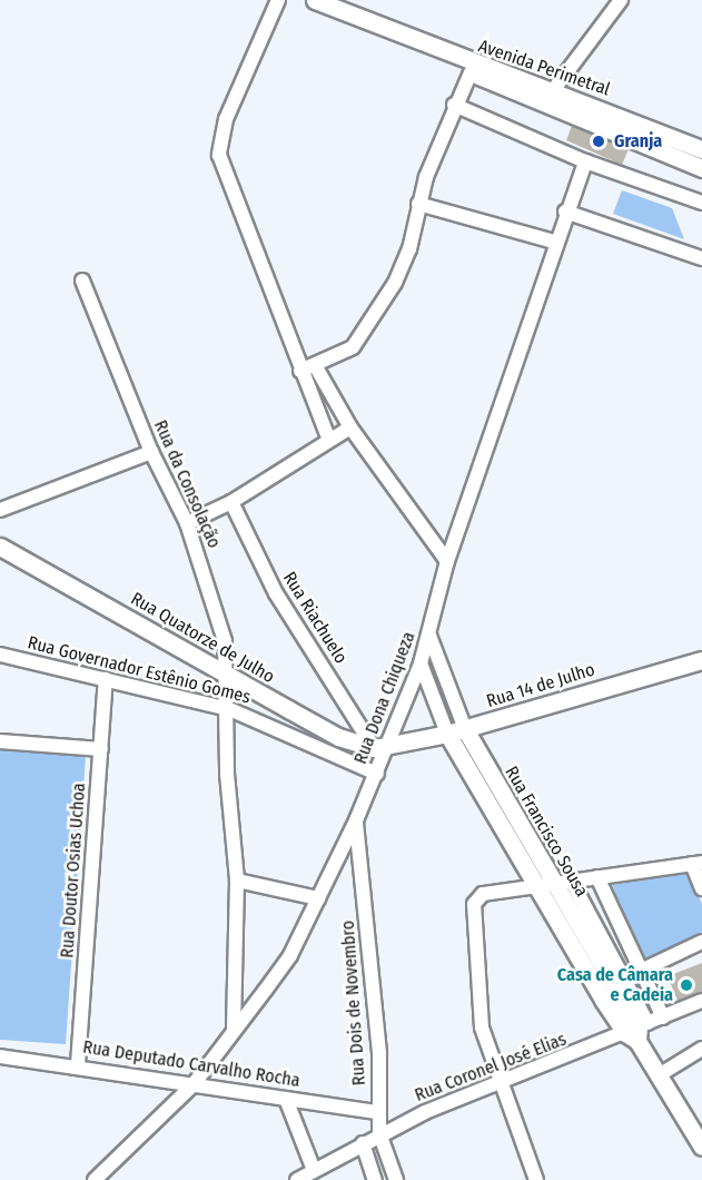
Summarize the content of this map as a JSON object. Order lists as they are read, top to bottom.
{
  "streets": {
    "street": [
      "Avenida Perimetral",
      "Rua da Consolação",
      "Rua Riachuelo",
      "Rua Quatorze de Julho",
      "Rua Governador Estênio Gomes",
      "Rua 14 de Julho",
      "Rua Dona Chiqueza",
      "Rua Francisco Sousa",
      "Rua Doutor Osias Uchoa",
      "Rua Dois de Novembro",
      "Rua Deputado Carvalho Rocha",
      "Rua Coronel José Elias"
    ]
  },
  "crossings": [
    ["Rua da Consolação", "Rua Quatorze de Julho"],
    ["Rua da Consolação", "Rua Governador Estênio Gomes"],
    ["Rua da Consolação", "Rua Dona Chiqueza"],
    ["Rua Riachuelo", "Rua Quatorze de Julho"],
    ["Rua Riachuelo", "Rua 14 de Julho"],
    ["Rua Riachuelo", "Rua Dona Chiqueza"],
    ["Rua Quatorze de Julho", "Rua 14 de Julho"],
    ["Rua Quatorze de Julho", "Rua Dona Chiqueza"],
    ["Rua Governador Estênio Gomes", "Rua Dona Chiqueza"],
    ["Rua Governador Estênio Gomes", "Rua Doutor Osias Uchoa"],
    ["Rua 14 de Julho", "Rua Dona Chiqueza"],
    ["Rua 14 de Julho", "Rua Francisco Sousa"],
    ["Rua Dona Chiqueza", "Rua Francisco Sousa"],
    ["Rua Dona Chiqueza", "Rua Dois de Novembro"],
    ["Rua Dona Chiqueza", "Rua Deputado Carvalho Rocha"],
    ["Rua Francisco Sousa", "Rua Coronel José Elias"],
    ["Rua Doutor Osias Uchoa", "Rua Deputado Carvalho Rocha"],
    ["Rua Dois de Novembro", "Rua Deputado Carvalho Rocha"],
    ["Rua Dois de Novembro", "Rua Coronel José Elias"]
  ],
  "places": ["Granja", "Casa de Câmara e Cadeia"]
}
